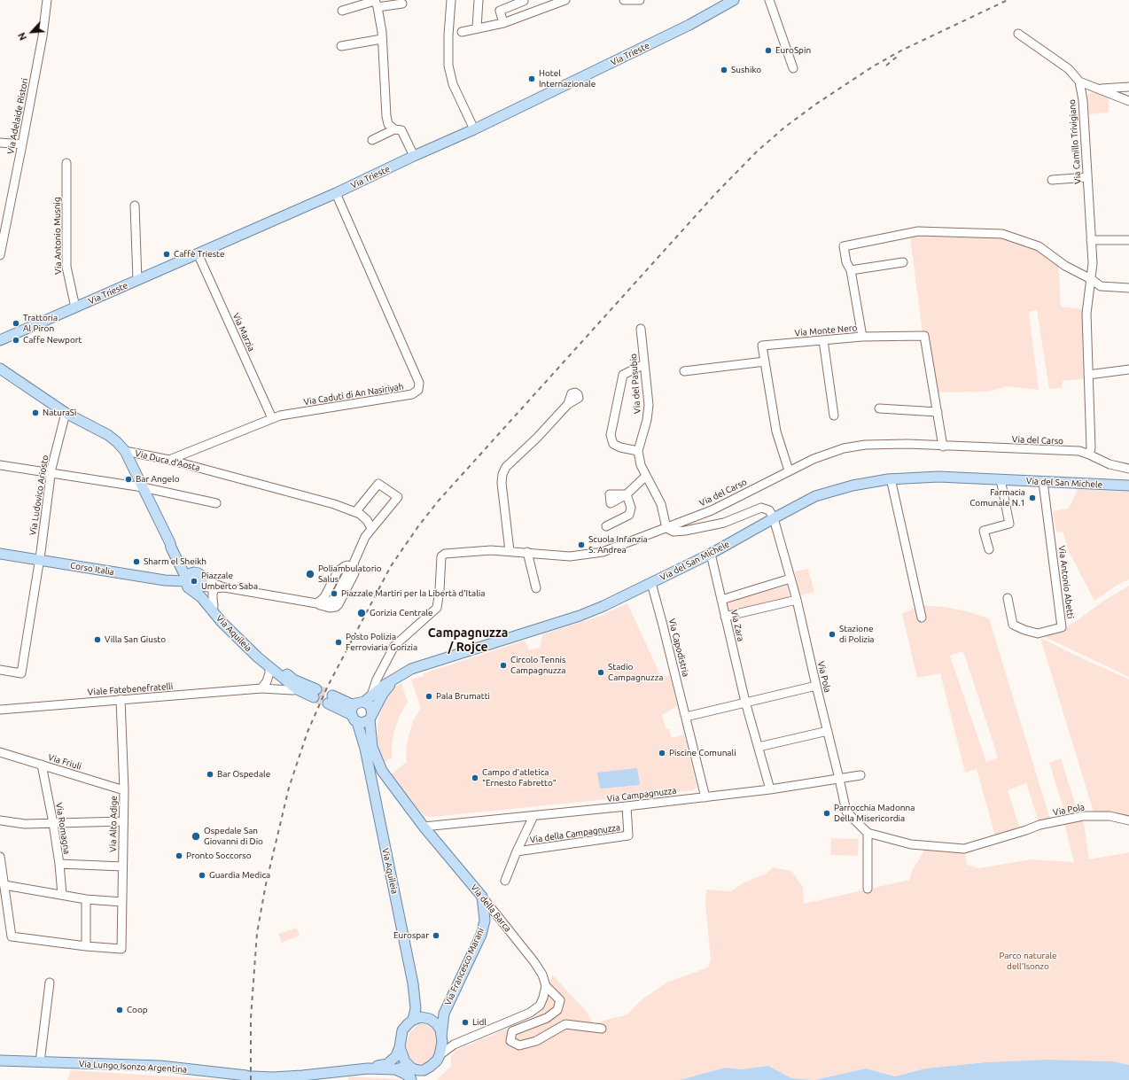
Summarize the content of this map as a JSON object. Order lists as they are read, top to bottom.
{
  "streets": {
    "main road": [
      "Via Trieste",
      "Via Duca d'Aosta",
      "Via del San Michele",
      "Corso Italia",
      "Via Aquileia",
      "Via della Barca",
      "Via Francesco Marani",
      "Via Lungo Isonzo Argentina"
    ],
    "street": [
      "Via Adelaide Ristori",
      "Via Camillo Trivigiano",
      "Via Antonio Musnig",
      "Via Monte Nero",
      "Via Marzia",
      "Via del Pasubio",
      "Via Caduti di An Nasiriyah",
      "Via del Carso",
      "Via Ludovico Ariosto",
      "Via Antonio Abetti",
      "Via Zara",
      "Via Capodistria",
      "Via Pola",
      "Viale Fatebenefratelli",
      "Via Friuli",
      "Via Campagnuzza",
      "Via Alto Adige",
      "Via Romagna",
      "Via della Campagnuzza"
    ]
  },
  "crossings": [
    ["Via Trieste", "Via Antonio Musnig"],
    ["Via Trieste", "Via Marzia"],
    ["Via Trieste", "Via Caduti di An Nasiriyah"],
    ["Via Camillo Trivigiano", "Via Monte Nero"],
    ["Via Camillo Trivigiano", "Via del Carso"],
    ["Via Monte Nero", "Via del Carso"],
    ["Via Marzia", "Via Caduti di An Nasiriyah"],
    ["Via del Pasubio", "Via del Carso"],
    ["Via Caduti di An Nasiriyah", "Via Duca d'Aosta"],
    ["Via del Carso", "Via del San Michele"],
    ["Via del Carso", "Via Aquileia"],
    ["Via del Carso", "Via della Barca"],
    ["Via Duca d'Aosta", "Via Ludovico Ariosto"],
    ["Via del San Michele", "Via Antonio Abetti"],
    ["Via del San Michele", "Via Zara"],
    ["Via del San Michele", "Via Aquileia"],
    ["Via del San Michele", "Via Capodistria"],
    ["Via del San Michele", "Via Pola"],
    ["Via del San Michele", "Via della Barca"],
    ["Via Ludovico Ariosto", "Corso Italia"],
    ["Via Zara", "Via Campagnuzza"],
    ["Via Aquileia", "Viale Fatebenefratelli"],
    ["Via Aquileia", "Via della Barca"],
    ["Via Aquileia", "Via Francesco Marani"],
    ["Via Aquileia", "Via Lungo Isonzo Argentina"],
    ["Via Capodistria", "Via Campagnuzza"],
    ["Via Pola", "Via Campagnuzza"],
    ["Viale Fatebenefratelli", "Via Alto Adige"],
    ["Via Friuli", "Via Alto Adige"],
    ["Via Friuli", "Via Romagna"],
    ["Via Campagnuzza", "Via della Campagnuzza"],
    ["Via Campagnuzza", "Via della Barca"],
    ["Via della Barca", "Via Francesco Marani"],
    ["Via Francesco Marani", "Via Lungo Isonzo Argentina"]
  ],
  "districts": ["Campagnuzza / Rojce"],
  "parks": ["Parco naturale dell'Isonzo"],
  "places": [
    "EuroSpin",
    "Sushiko",
    "Hotel Internazionale",
    "Caffè Trieste",
    "Trattoria Al Piron",
    "Caffe Newport",
    "NaturaSì",
    "Bar Angelo",
    "Farmacia Comunale N.1",
    "Scuola Infanzia S. Andrea",
    "Sharm el Sheikh",
    "Poliambulatorio Salus",
    "Piazzale Umberto Saba",
    "Piazzale Martiri per la Libertà d'Italia",
    "Gorizia Centrale",
    "Stazione di Polizia",
    "Villa San Giusto",
    "Posto Polizia Ferroviaria Gorizia",
    "Circolo Tennis Campagnuzza",
    "Stadio Campagnuzza",
    "Pala Brumatti",
    "Piscine Comunali",
    "Bar Ospedale",
    "Campo d'atletica \"Ernesto Fabretto\"",
    "Parrocchia Madonna Della Misericordia",
    "Ospedale San Giovanni di Dio",
    "Pronto Soccorso",
    "Guardia Medica",
    "Eurospar",
    "Coop",
    "Lidl"
  ],
  "north": "bottom left"
}
